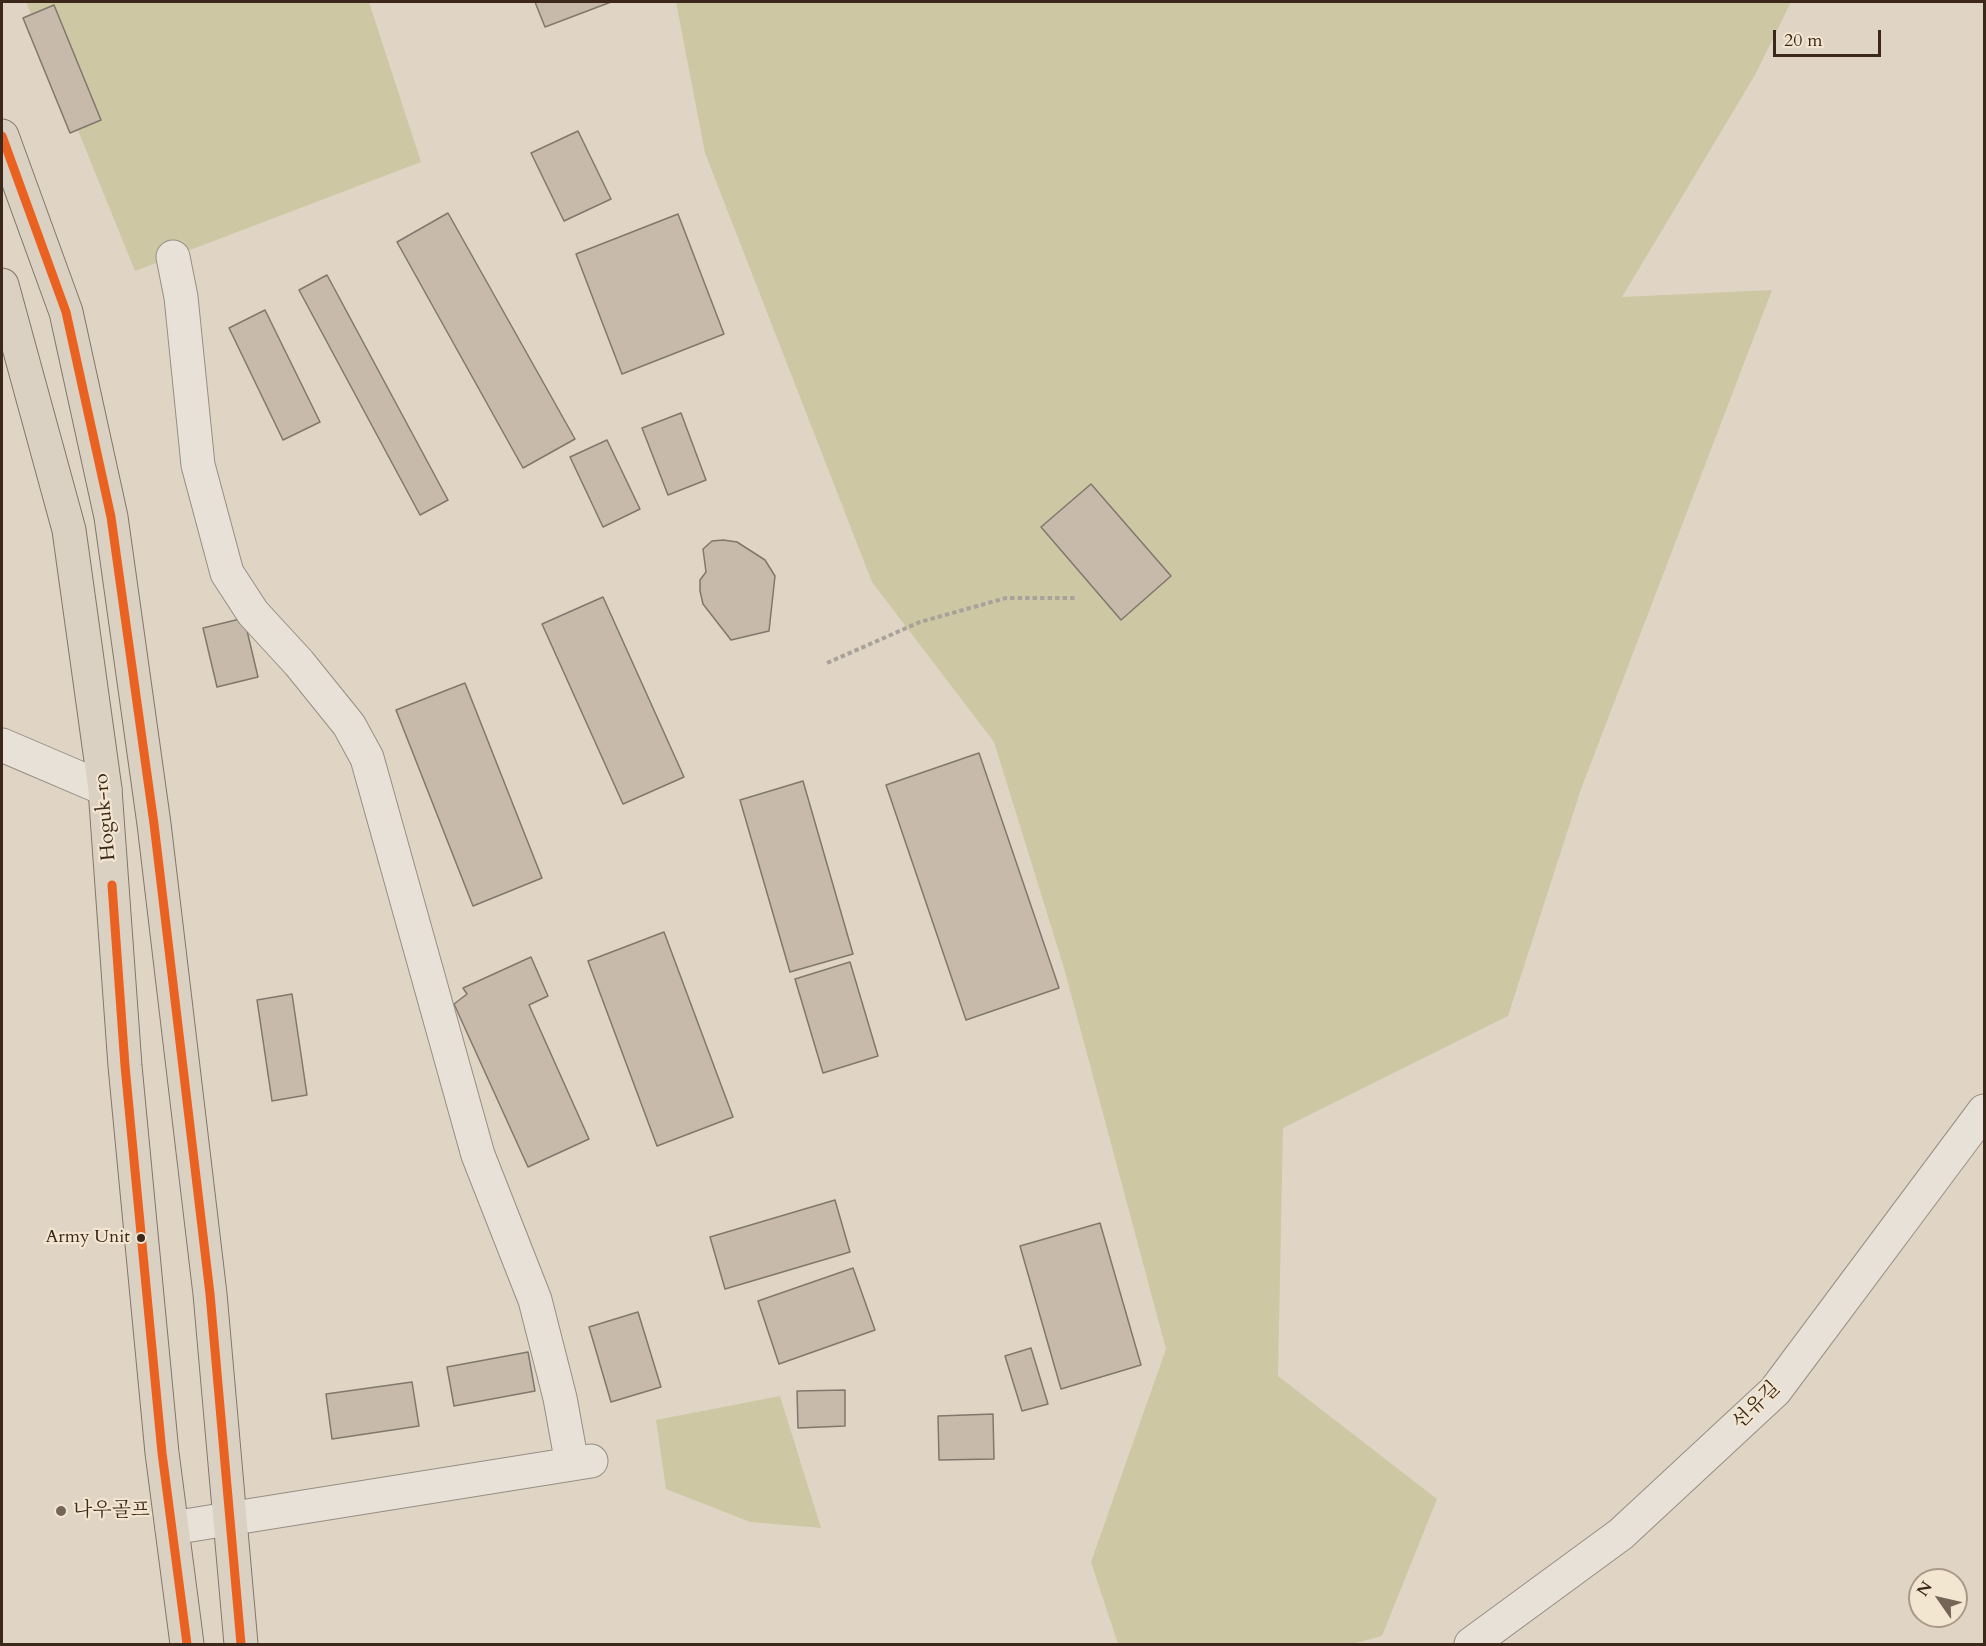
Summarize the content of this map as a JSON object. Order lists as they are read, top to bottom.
{
  "streets": {
    "main road": ["Hoguk-ro"],
    "street": ["선유길"]
  },
  "places": ["Army Unit", "나우골프"],
  "scale_bar": "20 m",
  "north": "top left"
}
